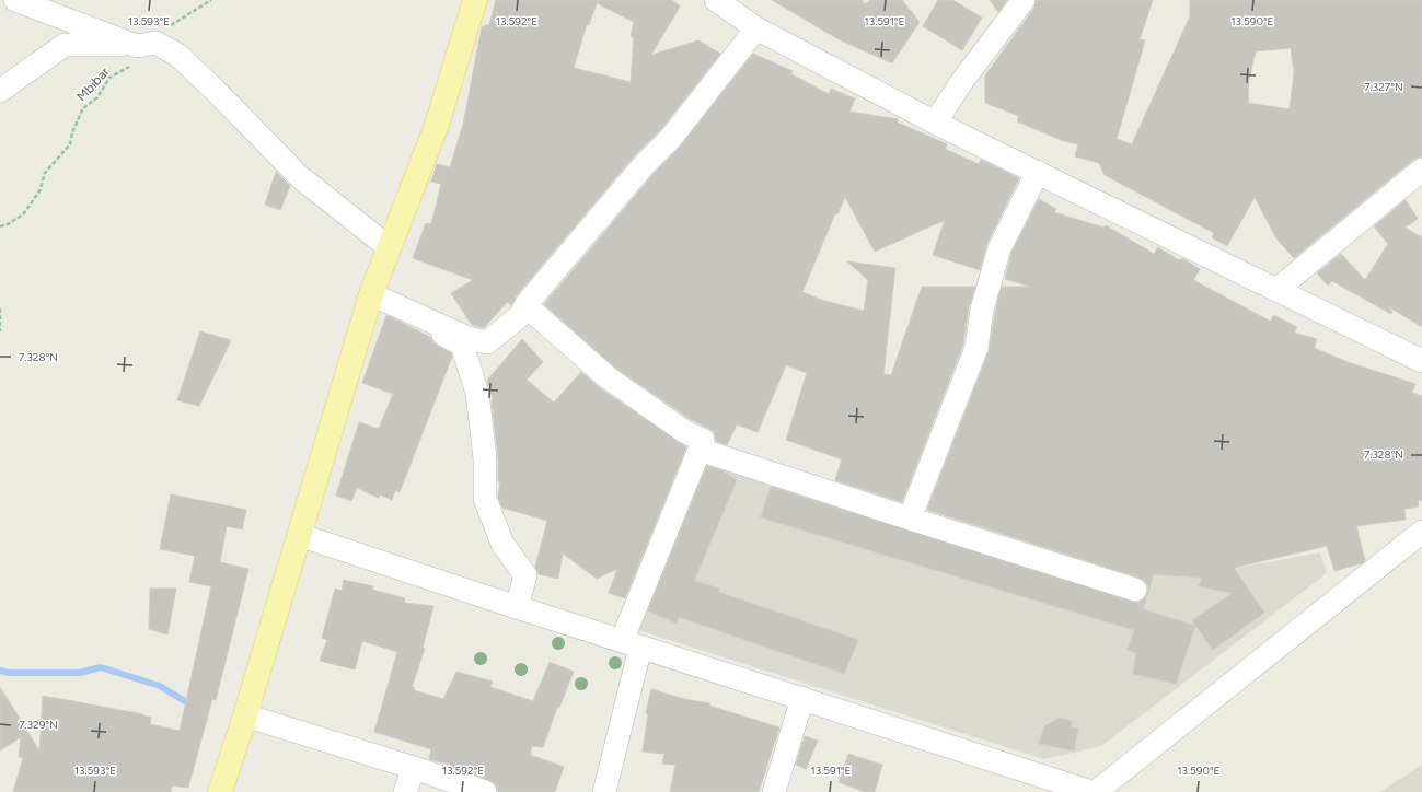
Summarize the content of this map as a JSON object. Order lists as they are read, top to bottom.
{
  "streets": {
    "path": ["Mbibar"]
  },
  "coordinates": [
    "13.593°E",
    "13.592°E",
    "13.591°E",
    "13.590°E",
    "7.327°N",
    "7.328°N",
    "7.329°N"
  ]
}
